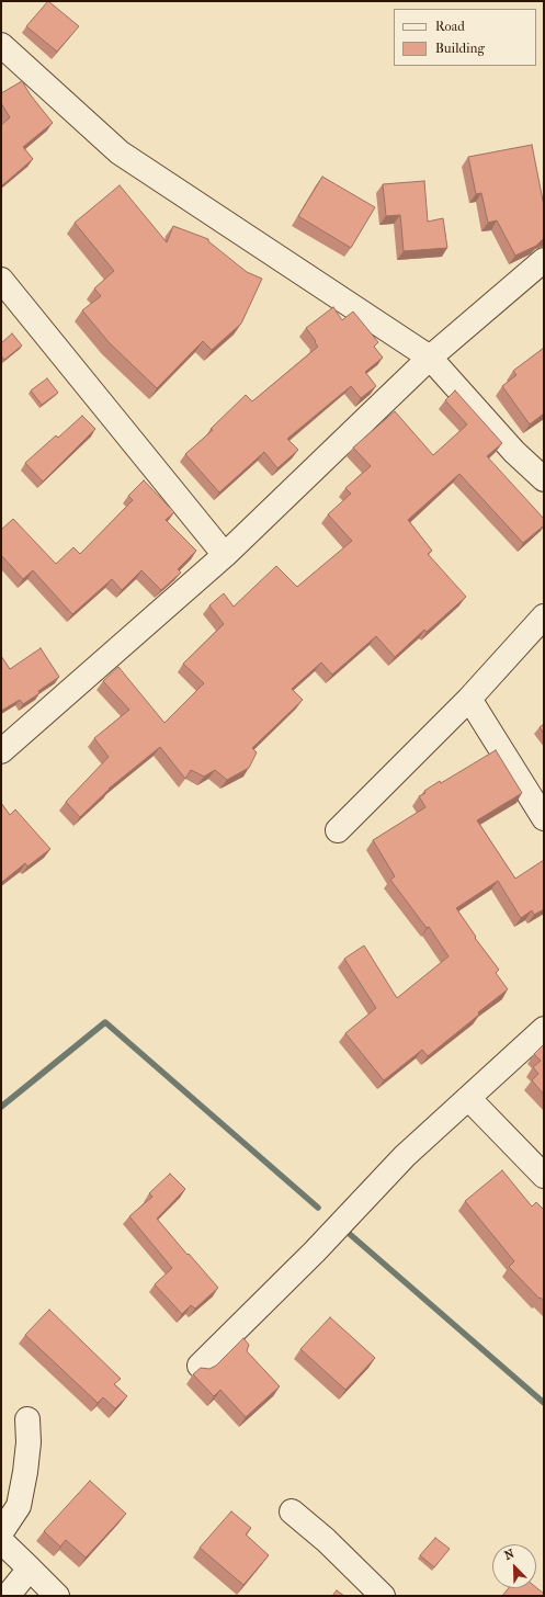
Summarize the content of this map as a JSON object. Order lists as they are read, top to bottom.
{
  "legend": ["Road", "Building"],
  "north": "top left"
}
